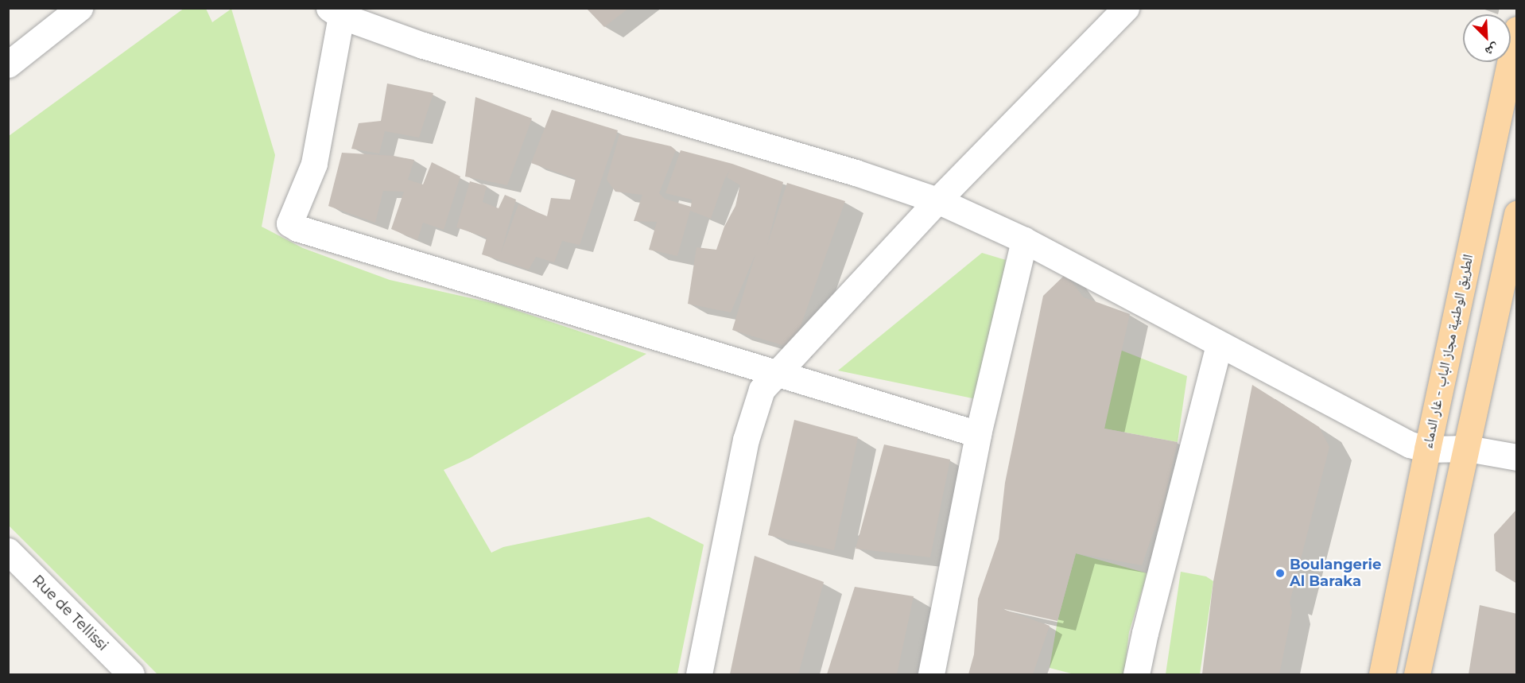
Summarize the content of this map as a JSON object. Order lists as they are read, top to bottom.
{
  "streets": {
    "main road": ["الطريق الوطنية مجاز الباب - غار الدماء"],
    "street": ["Rue de Tellissi"]
  },
  "places": ["Boulangerie Al Baraka"],
  "north": "bottom right"
}
